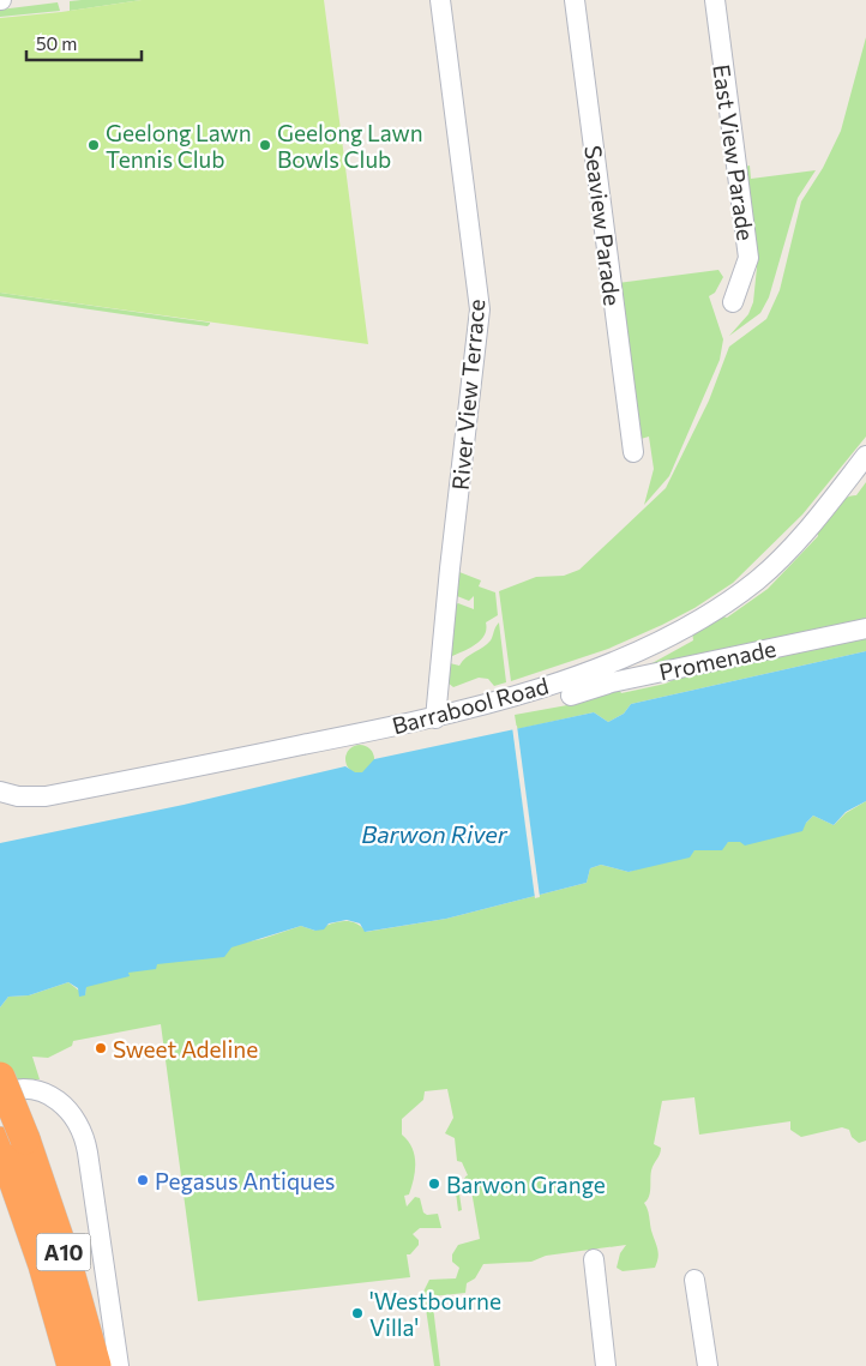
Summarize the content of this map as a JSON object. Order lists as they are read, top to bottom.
{
  "streets": {
    "highway": ["A10"],
    "street": [
      "East View Parade",
      "Seaview Parade",
      "River View Terrace",
      "Promenade",
      "Barrabool Road"
    ]
  },
  "crossings": [
    ["River View Terrace", "Barrabool Road"]
  ],
  "water": ["Barwon River"],
  "places": [
    "Geelong Lawn Tennis Club",
    "Geelong Lawn Bowls Club",
    "Sweet Adeline",
    "Pegasus Antiques",
    "Barwon Grange",
    "'Westbourne Villa'"
  ],
  "scale_bar": "50 m"
}
